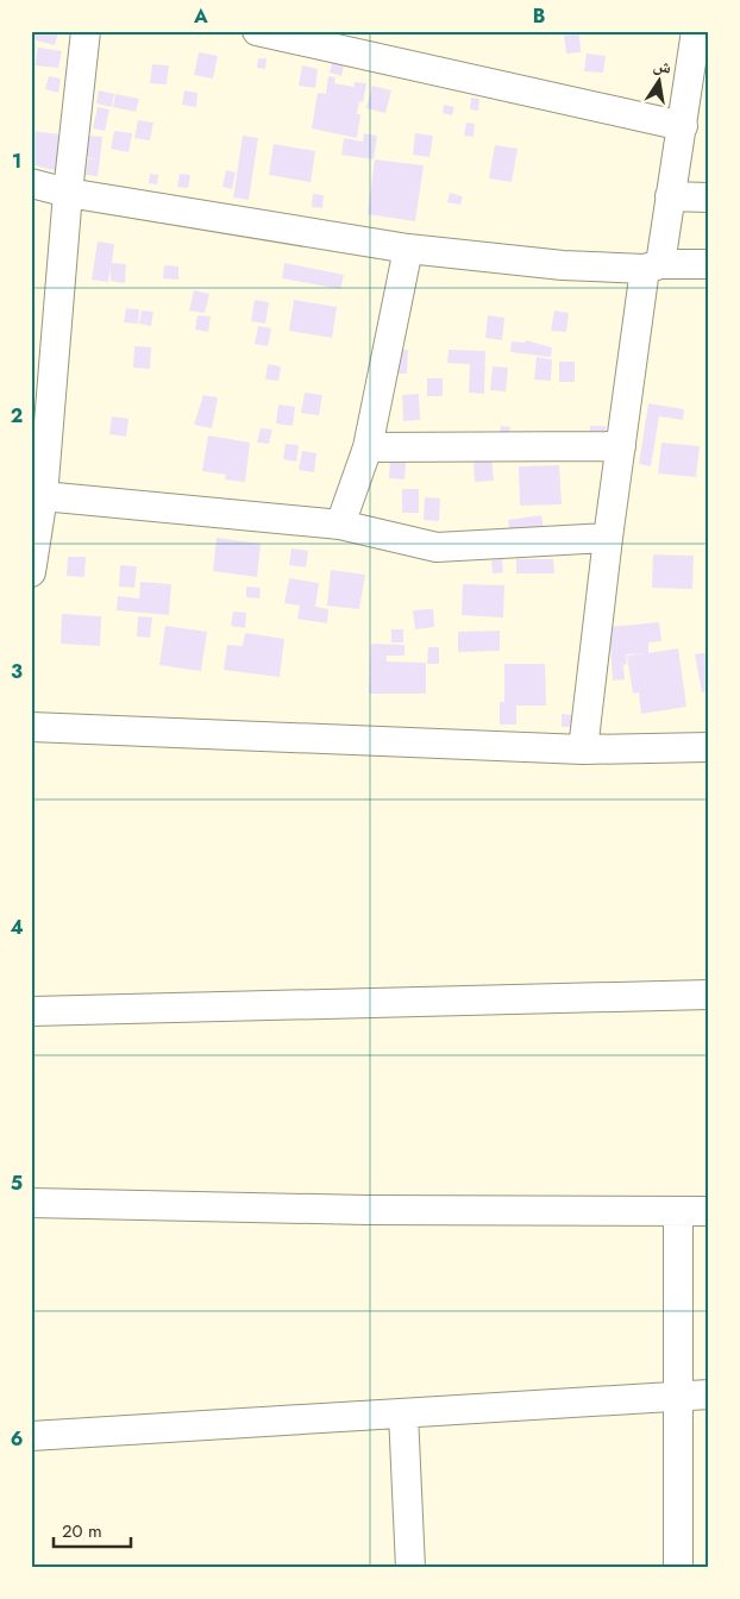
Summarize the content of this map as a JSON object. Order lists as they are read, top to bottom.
{
  "scale_bar": "20 m",
  "north": "top",
  "grid": {
    "columns": ["A", "B"],
    "rows": [
      "1",
      "2",
      "3",
      "4",
      "5",
      "6"
    ]
  }
}
